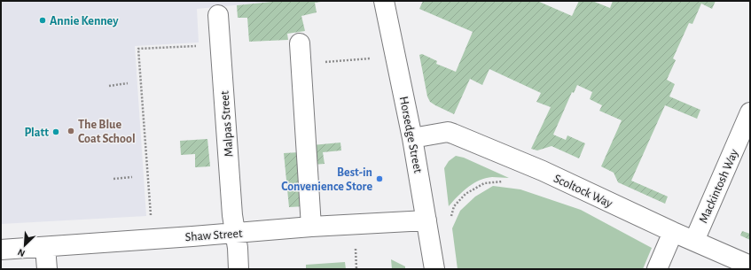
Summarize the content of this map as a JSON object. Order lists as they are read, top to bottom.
{
  "streets": {
    "street": [
      "Malpas Street",
      "Horsedge Street",
      "Mackintosh Way",
      "Scoltock Way",
      "Shaw Street"
    ]
  },
  "crossings": [
    ["Malpas Street", "Shaw Street"],
    ["Horsedge Street", "Scoltock Way"],
    ["Horsedge Street", "Shaw Street"],
    ["Mackintosh Way", "Scoltock Way"]
  ],
  "places": [
    "Annie Kenney",
    "The Blue Coat School",
    "Platt",
    "Best-in Convenience Store"
  ],
  "north": "bottom left"
}
